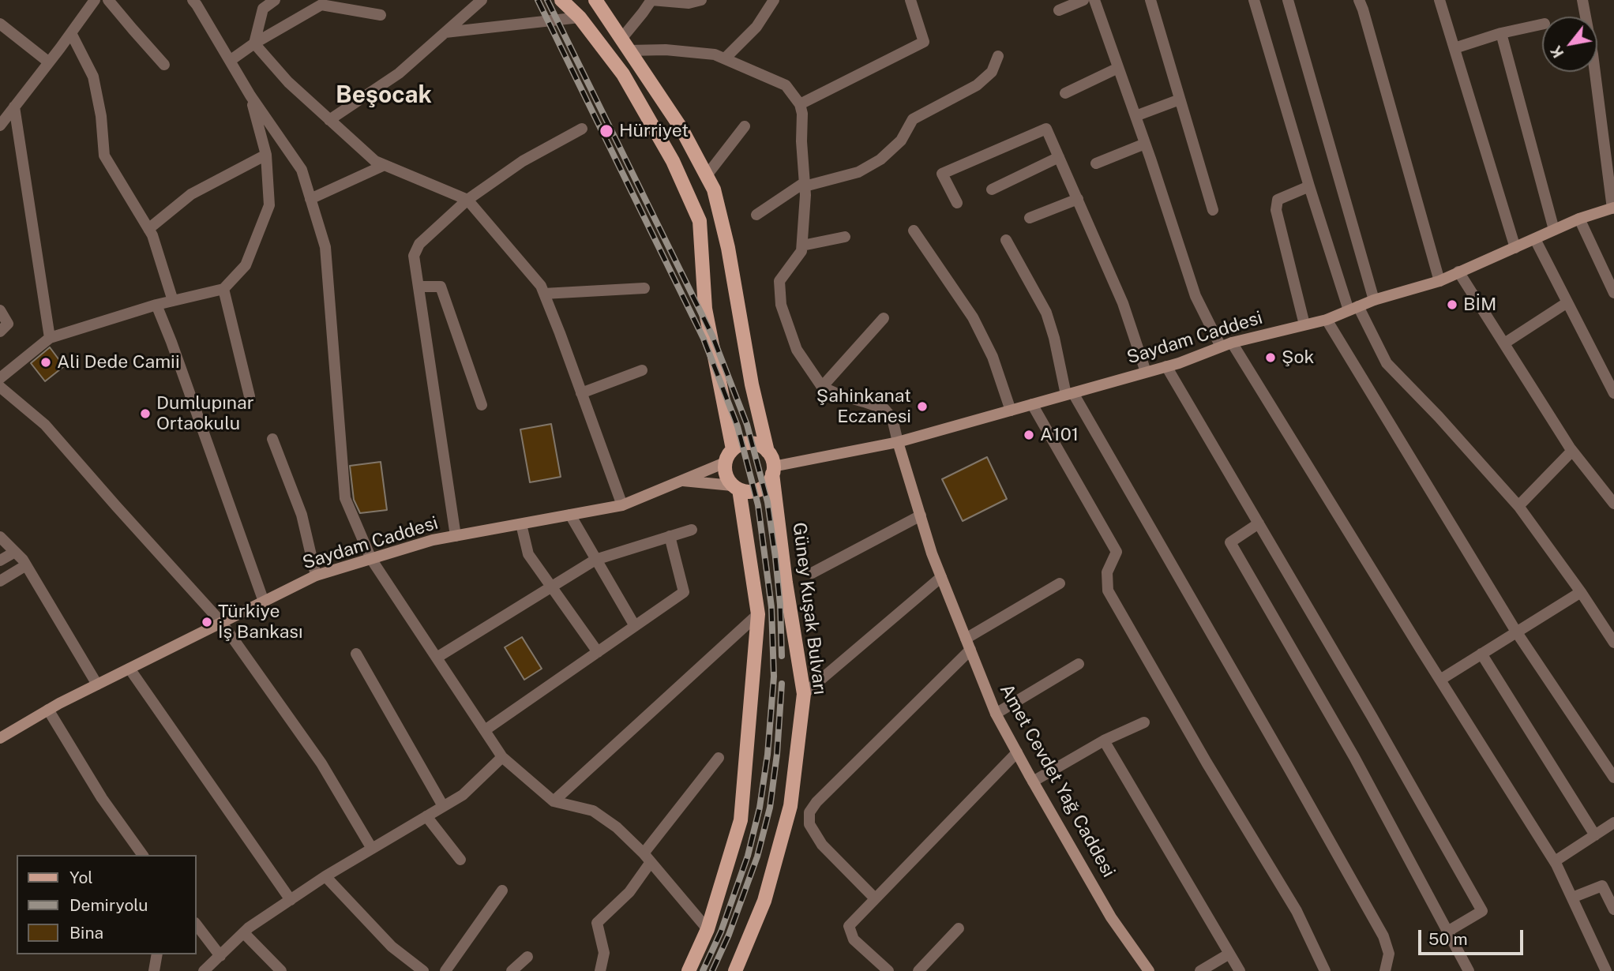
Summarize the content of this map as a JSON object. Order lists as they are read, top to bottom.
{
  "streets": {
    "main road": ["Saydam Caddesi", "Güney Kuşak Bulvarı", "Amet Cevdet Yağ Caddesi"]
  },
  "crossings": [
    ["Saydam Caddesi", "Güney Kuşak Bulvarı"],
    ["Saydam Caddesi", "Amet Cevdet Yağ Caddesi"]
  ],
  "districts": ["Beşocak"],
  "places": [
    "Hürriyet",
    "BİM",
    "Şok",
    "Ali Dede Camii",
    "Şahinkanat Eczanesi",
    "Dumlupınar Ortaokulu",
    "A101",
    "Türkiye İş Bankası"
  ],
  "legend": ["Yol", "Demiryolu", "Bina"],
  "scale_bar": "50 m",
  "north": "bottom left"
}
